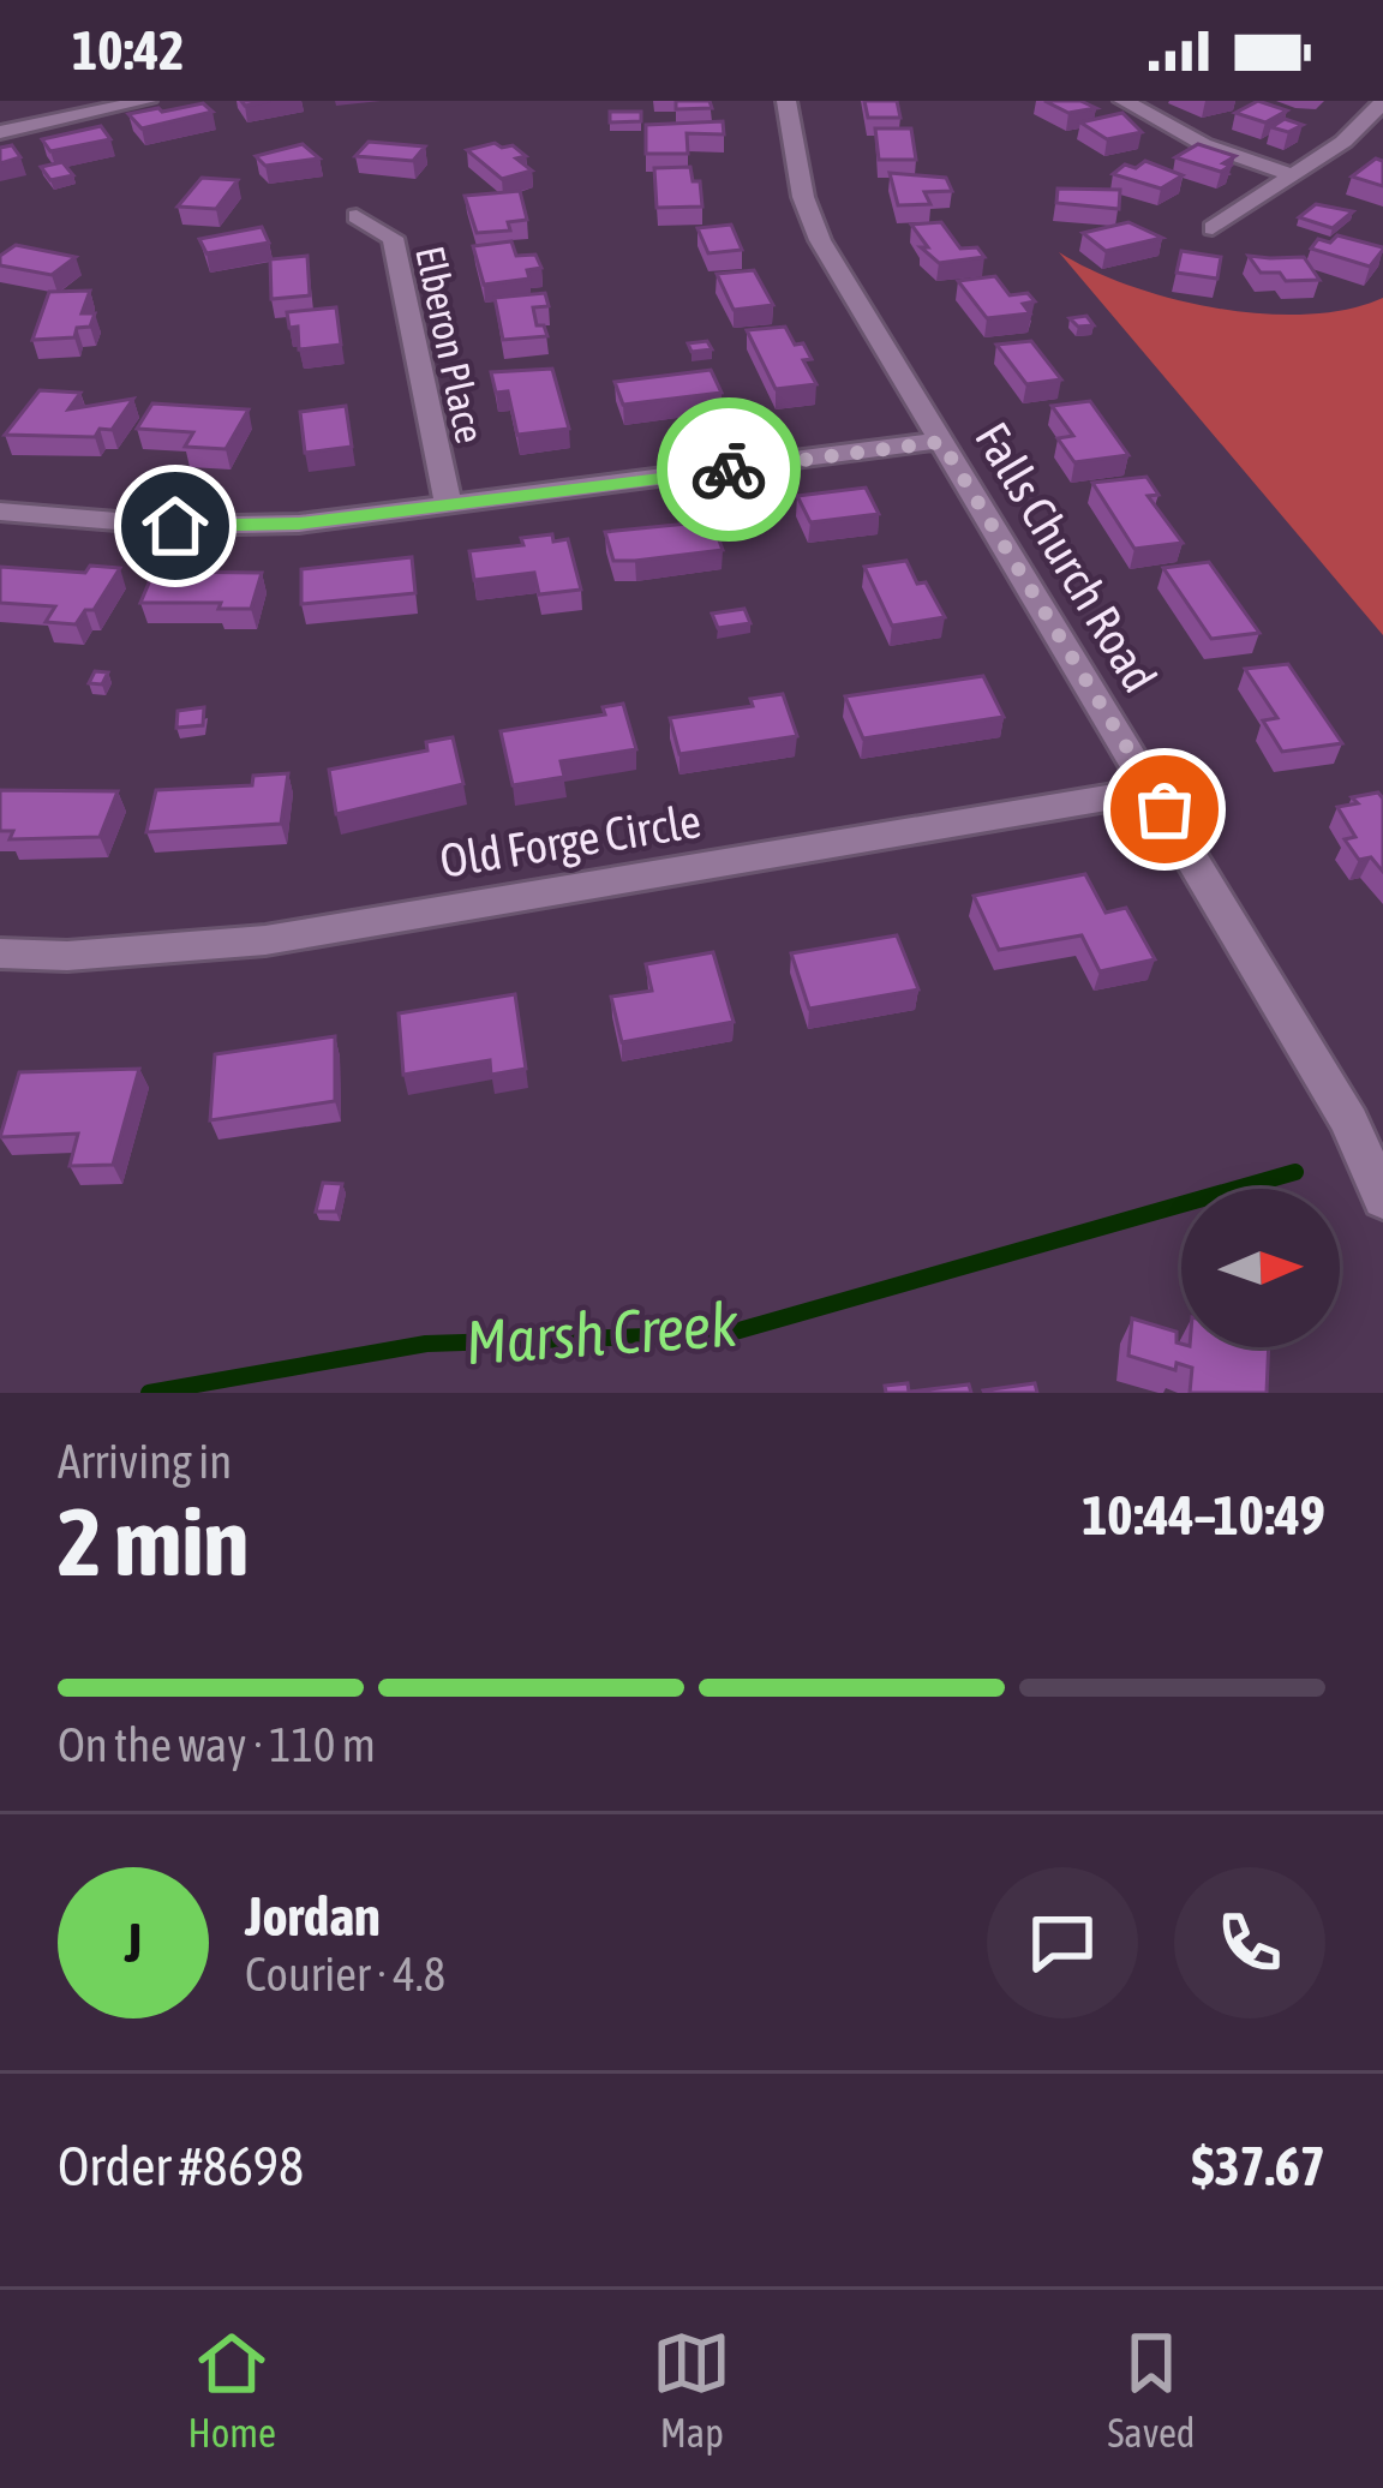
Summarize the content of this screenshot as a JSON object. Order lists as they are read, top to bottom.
{
  "streets": {
    "street": ["Elberon Place", "Falls Church Road", "Old Forge Circle"]
  },
  "crossings": [
    ["Falls Church Road", "Old Forge Circle"]
  ],
  "water": ["Marsh Creek"],
  "north": "right",
  "page": {
    "status": "10:42",
    "heading": ["2 min", "Arriving in", "10:44–10:49"],
    "panel": [
      "Jordan",
      "Courier · 4.8",
      "Order #8698",
      "$37.67"
    ],
    "bar": "On the way · 110 m",
    "round": "J",
    "tabs": ["Home", "Map", "Saved"]
  }
}
